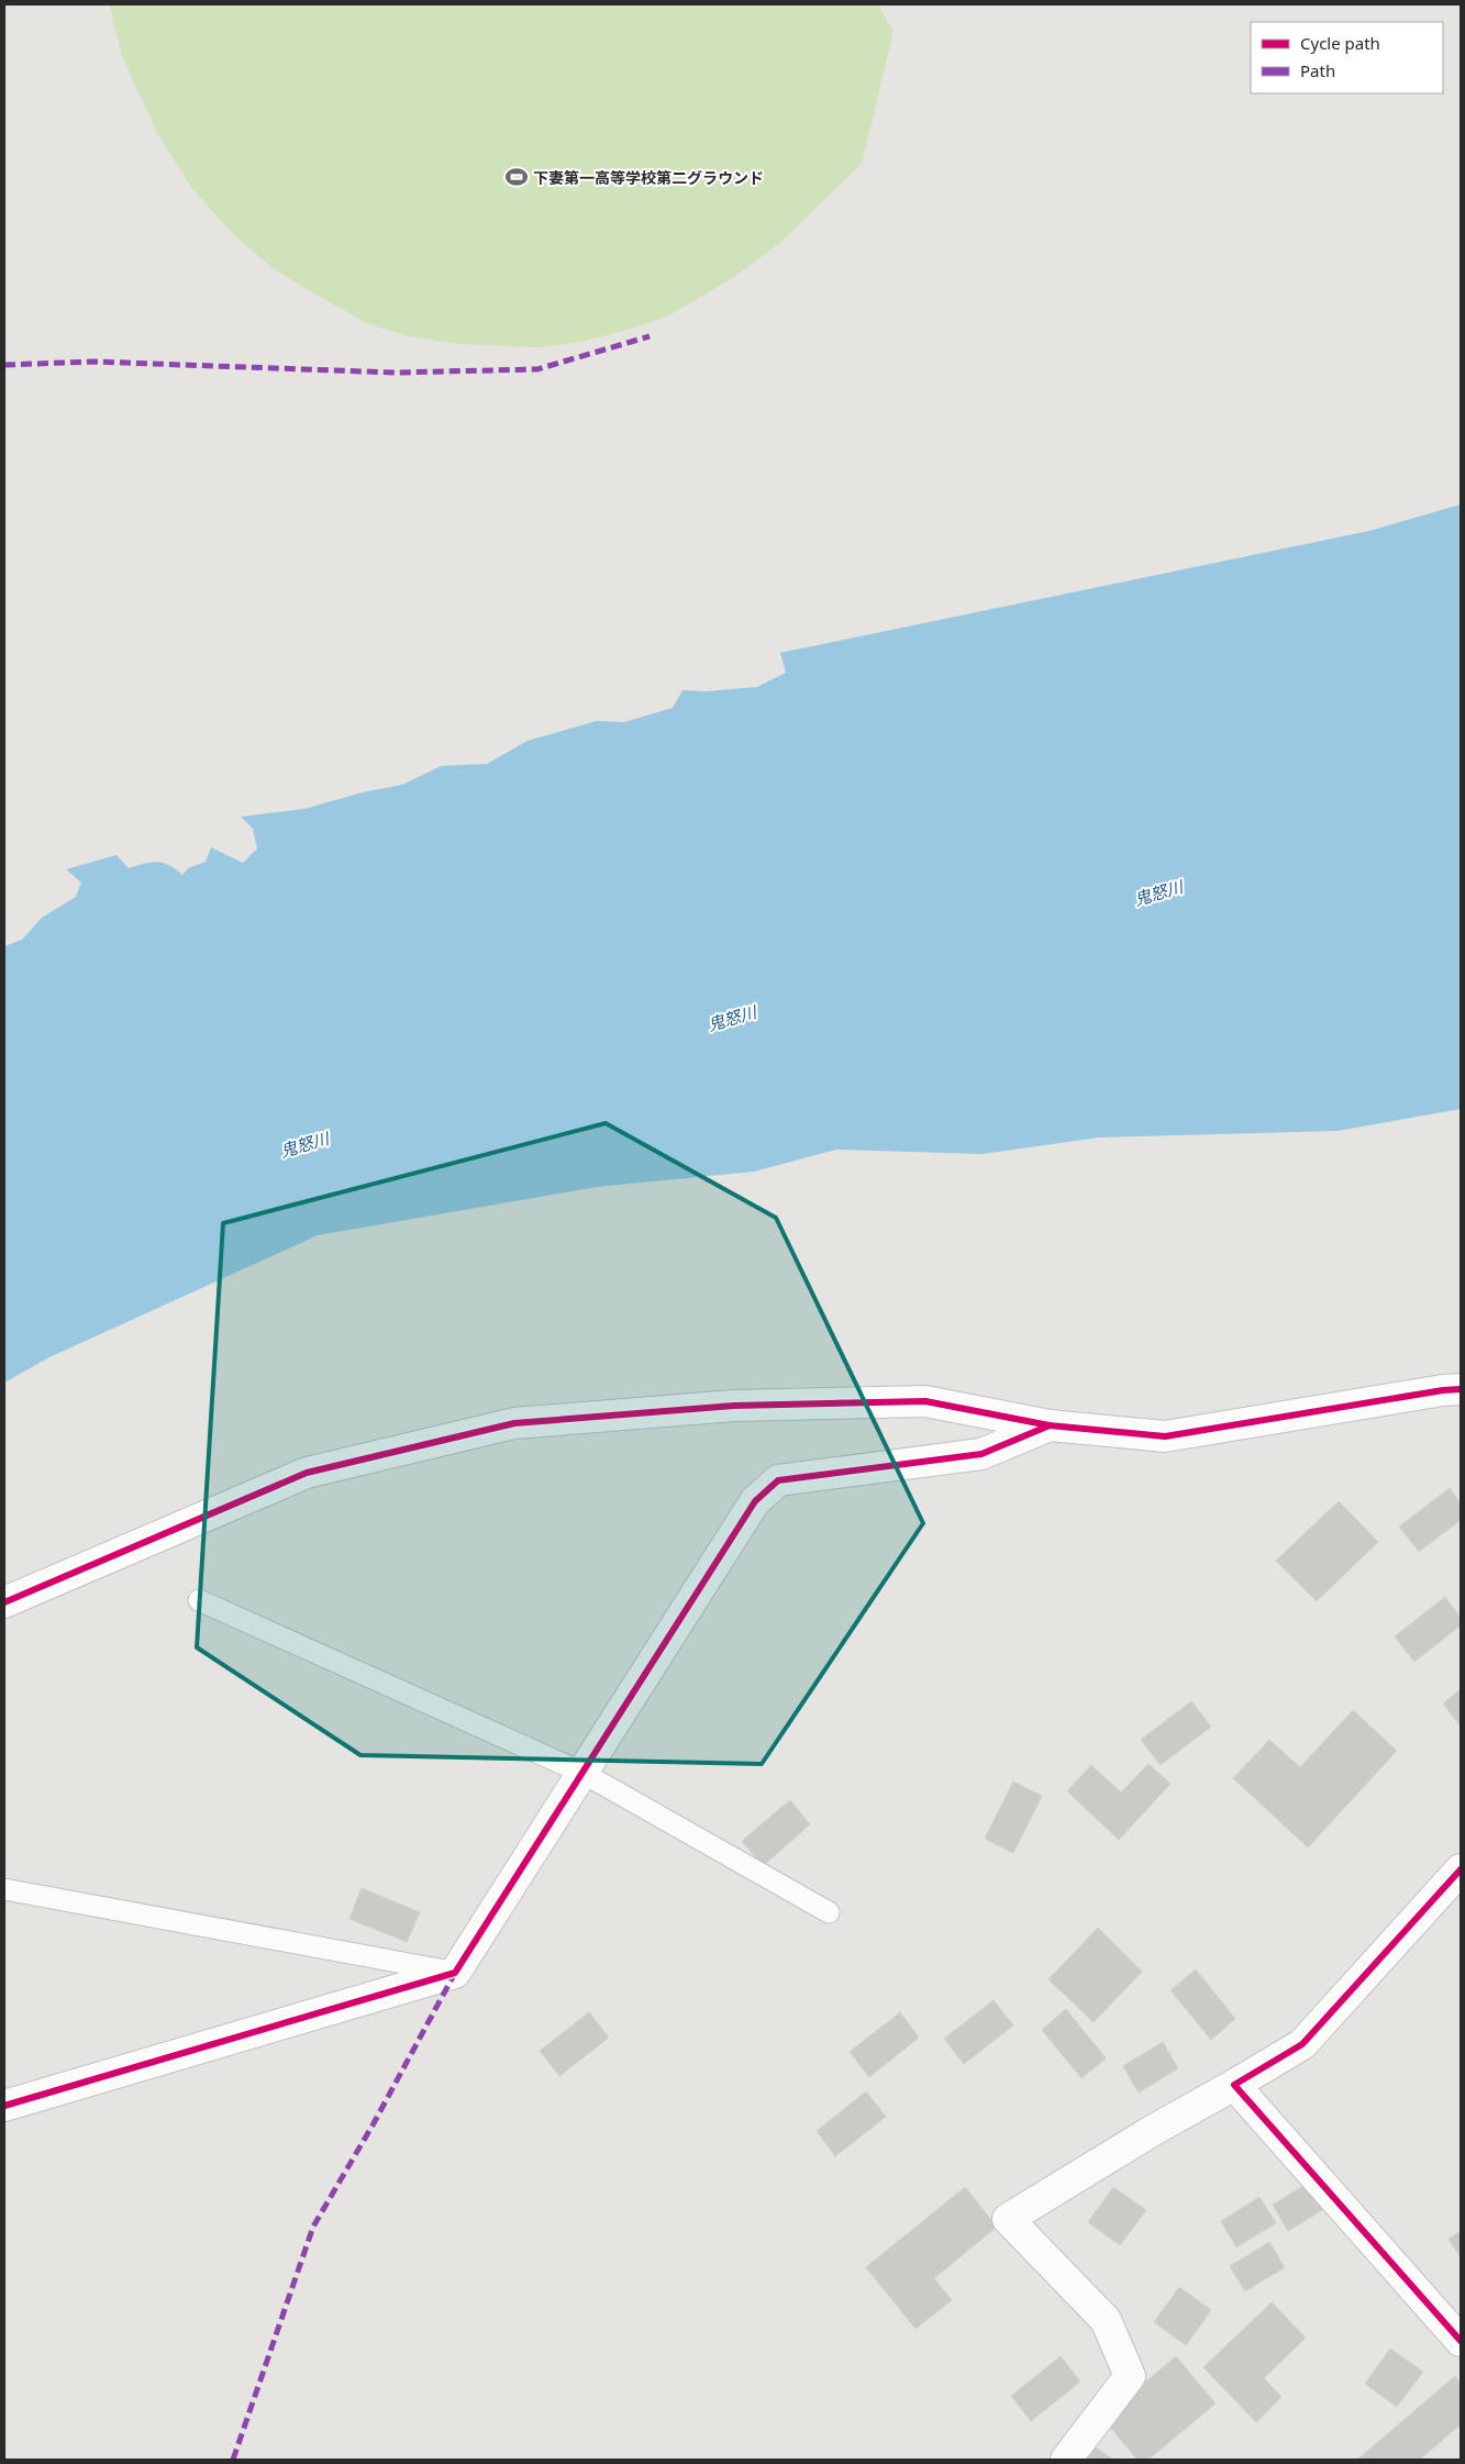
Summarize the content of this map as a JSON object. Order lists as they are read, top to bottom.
{
  "water": ["鬼怒川"],
  "places": {
    "sports": ["下妻第一高等学校第二グラウンド"]
  },
  "legend": ["Cycle path", "Path"]
}
